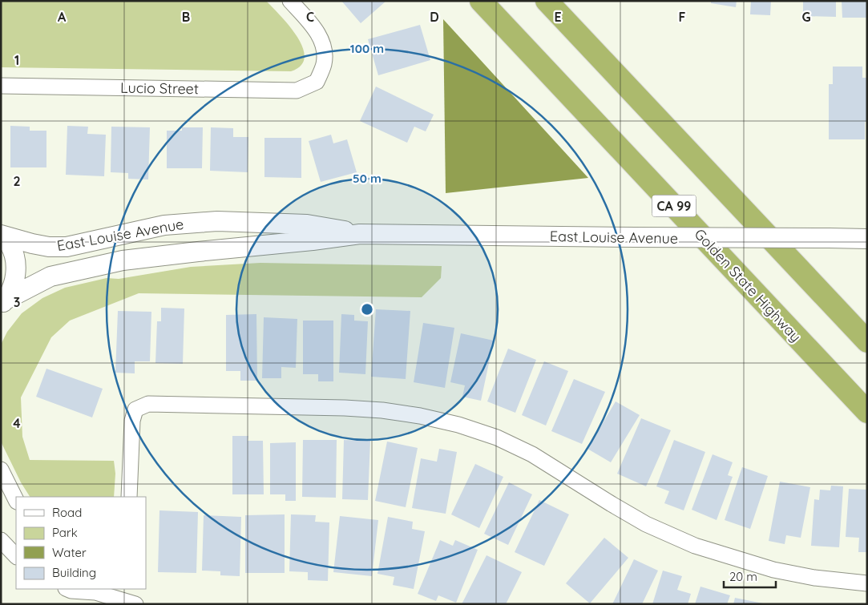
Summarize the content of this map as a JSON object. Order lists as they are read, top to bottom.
{
  "streets": {
    "highway": ["CA 99", "Golden State Highway"],
    "street": ["Lucio Street", "East Louise Avenue"]
  },
  "legend": [
    "Road",
    "Park",
    "Water",
    "Building"
  ],
  "scale_bar": "20 m",
  "grid": {
    "columns": [
      "A",
      "B",
      "C",
      "D",
      "E",
      "F",
      "G"
    ],
    "rows": [
      "1",
      "2",
      "3",
      "4"
    ]
  },
  "rings": ["100 m", "50 m"]
}
